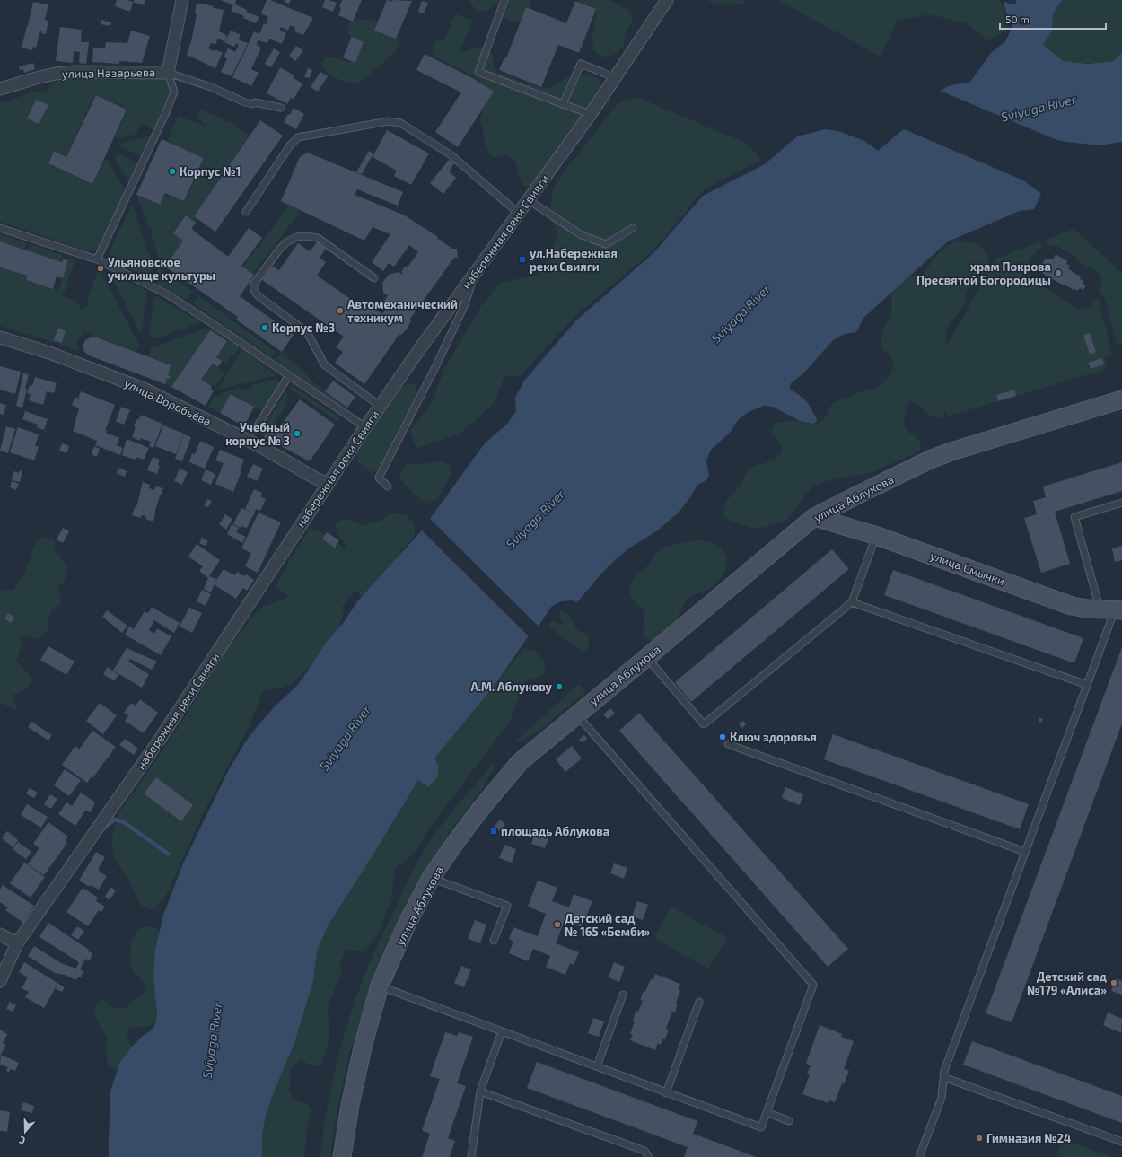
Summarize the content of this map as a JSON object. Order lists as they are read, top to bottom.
{
  "streets": {
    "street": [
      "улица Назарьева",
      "набережная реки Свияги",
      "улица Воробьёва",
      "улица Аблукова",
      "улица Смычки"
    ]
  },
  "crossings": [
    ["набережная реки Свияги", "улица Воробьёва"],
    ["улица Аблукова", "улица Смычки"]
  ],
  "water": ["Sviyaga River"],
  "places": {
    "other": [
      "Корпус №1",
      "Ульяновское училище культуры",
      "храм Покрова Пресвятой Богородицы",
      "Автомеханический техникум",
      "Корпус №3",
      "Учебный корпус № 3",
      "А.М. Аблукову",
      "Ключ здоровья",
      "Детский сад № 165 «Бемби»",
      "Детский сад №179 «Алиса»",
      "Гимназия №24"
    ],
    "transit": ["ул.Набережная реки Свияги", "площадь Аблукова"]
  },
  "scale_bar": "50 m",
  "north": "bottom"
}
